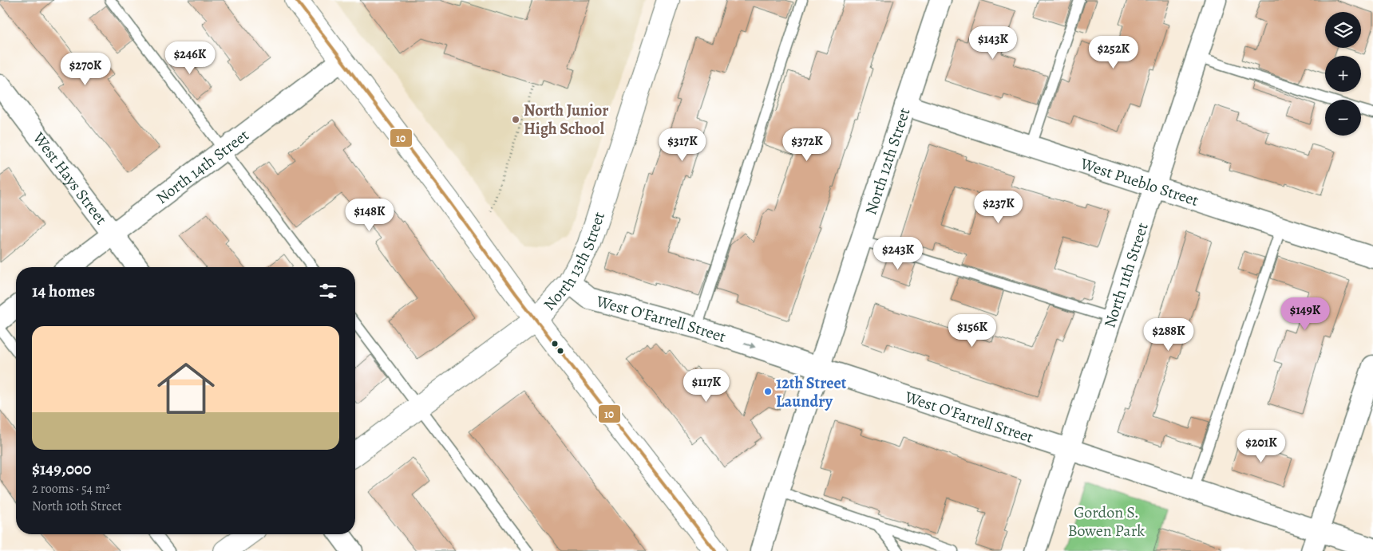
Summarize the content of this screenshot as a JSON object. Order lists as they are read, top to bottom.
{
  "streets": {
    "street": [
      "North 12th Street",
      "North 14th Street",
      "West Hays Street",
      "West Pueblo Street",
      "North 13th Street",
      "North 11th Street",
      "West O'Farrell Street"
    ]
  },
  "crossings": [
    ["North 12th Street", "West Pueblo Street"],
    ["North 12th Street", "West O'Farrell Street"],
    ["North 14th Street", "West Hays Street"],
    ["West Pueblo Street", "North 11th Street"],
    ["North 13th Street", "West O'Farrell Street"],
    ["North 11th Street", "West O'Farrell Street"]
  ],
  "parks": ["Gordon S. Bowen Park"],
  "places": ["North Junior High School", "12th Street Laundry"],
  "lines": ["transit line 10"],
  "page": {
    "map_buttons": ["+", "−"],
    "price": [
      "$143K",
      "$252K",
      "$246K",
      "$270K",
      "$317K",
      "$372K",
      "$237K",
      "$148K",
      "$243K",
      "$149K",
      "$156K",
      "$288K",
      "$117K",
      "$201K"
    ],
    "heading": "14 homes",
    "list": [
      {
        "name": "$149,000",
        "note": "2 rooms · 54 m² · North 10th Street"
      }
    ]
  }
}
